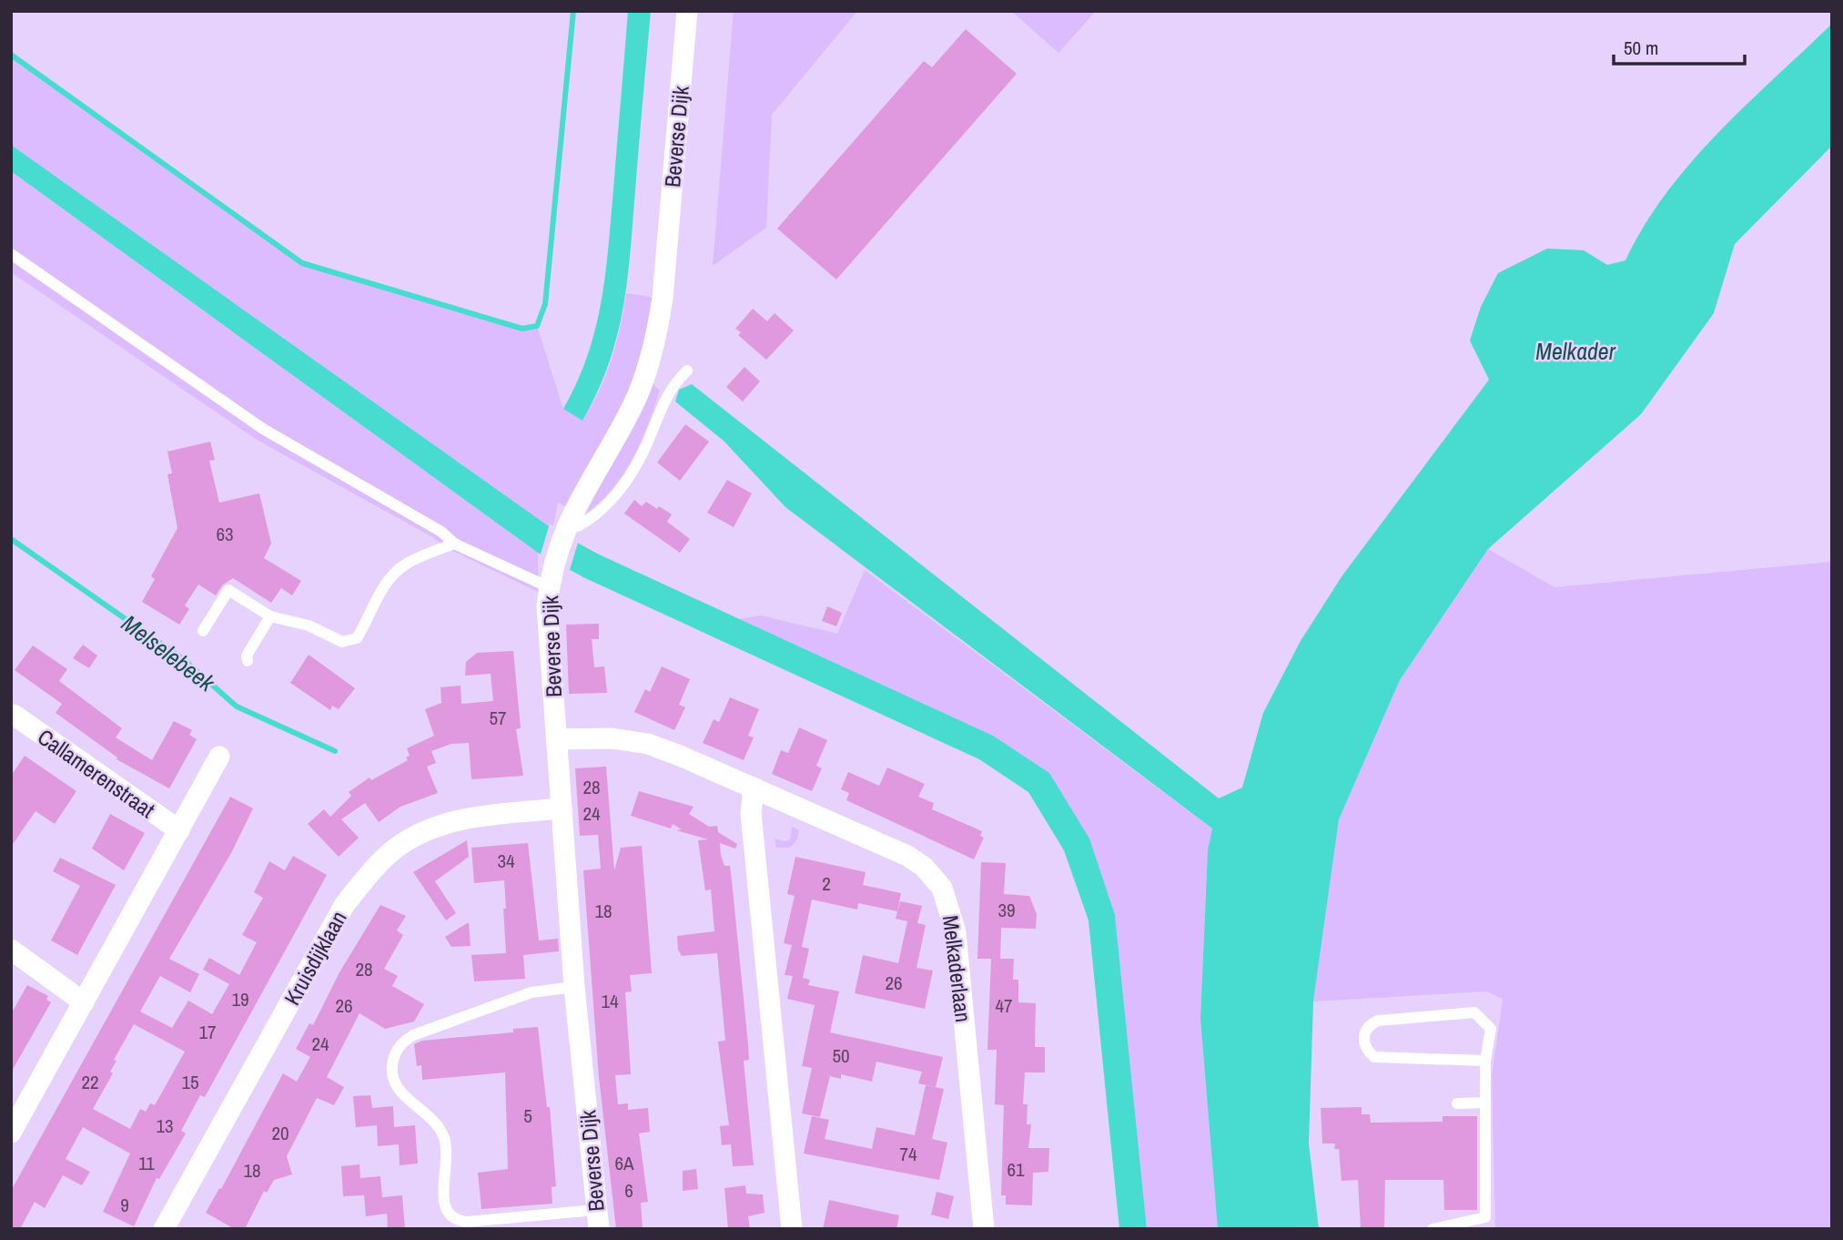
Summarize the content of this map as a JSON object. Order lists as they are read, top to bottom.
{
  "streets": {
    "street": [
      "Beverse Dijk",
      "Callamerenstraat",
      "Kruisdijklaan",
      "Melkaderlaan"
    ]
  },
  "crossings": [
    ["Beverse Dijk", "Kruisdijklaan"],
    ["Beverse Dijk", "Melkaderlaan"]
  ],
  "water": ["Melkader", "Melselebeek"],
  "house_numbers": [
    "63",
    "57",
    "28",
    "24",
    "34",
    "2",
    "39",
    "18",
    "28",
    "26",
    "19",
    "14",
    "26",
    "47",
    "17",
    "24",
    "50",
    "22",
    "15",
    "5",
    "13",
    "20",
    "74",
    "11",
    "6A",
    "61",
    "18",
    "6",
    "9"
  ],
  "scale_bar": "50 m"
}
